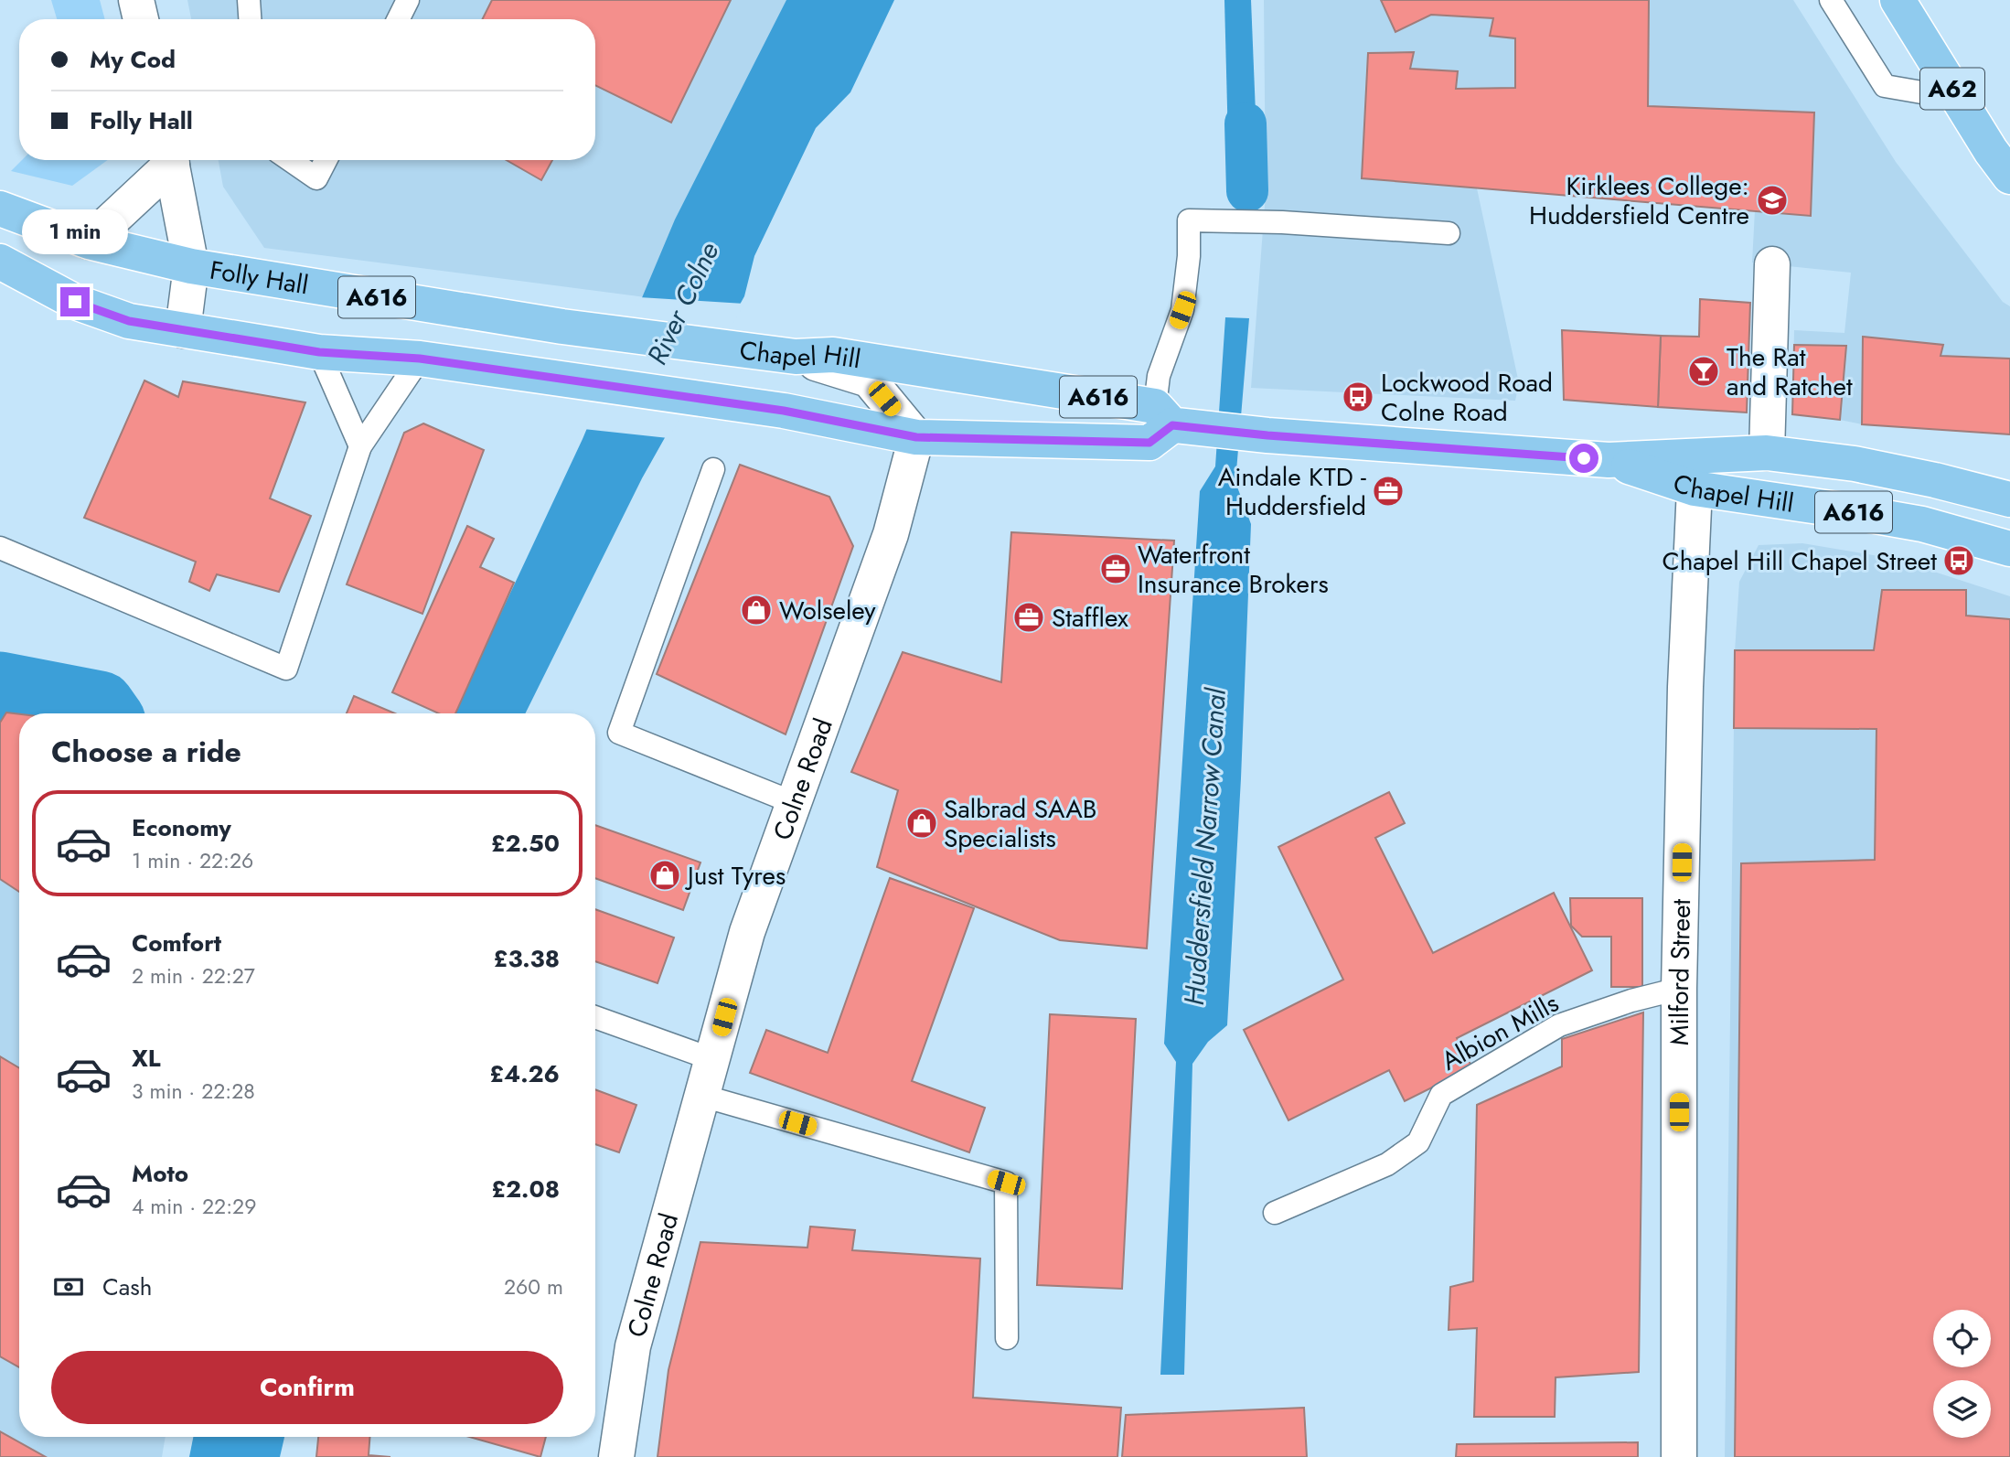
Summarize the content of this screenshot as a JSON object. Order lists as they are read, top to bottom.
{
  "streets": {
    "main road": [
      "A62",
      "Folly Hall",
      "A616",
      "Chapel Hill",
      "Colne Road",
      "Milford Street"
    ],
    "lane": ["Albion Mills"]
  },
  "crossings": [
    ["Folly Hall", "Chapel Hill"],
    ["A616", "Chapel Hill"],
    ["A616", "Colne Road"],
    ["Chapel Hill", "Milford Street"],
    ["Milford Street", "Albion Mills"]
  ],
  "water": ["River Colne", "Huddersfield Narrow Canal"],
  "places": {
    "school or university": ["Kirklees College: Huddersfield Centre"],
    "bar": ["The Rat and Ratchet"],
    "bus stop": ["Lockwood Road Colne Road", "Chapel Hill Chapel Street"],
    "office": ["Aindale KTD - Huddersfield", "Waterfront Insurance Brokers", "Stafflex"],
    "shop": ["Wolseley", "Salbrad SAAB Specialists", "Just Tyres"]
  },
  "page": {
    "banner": ["My Cod", "Folly Hall"],
    "bubble": "1 min",
    "heading": "Choose a ride",
    "list": [
      {
        "name": "Economy",
        "note": "1 min · 22:26",
        "value": "£2.50"
      },
      {
        "name": "Comfort",
        "note": "2 min · 22:27",
        "value": "£3.38"
      },
      {
        "name": "XL",
        "note": "3 min · 22:28",
        "value": "£4.26"
      },
      {
        "name": "Moto",
        "note": "4 min · 22:29",
        "value": "£2.08"
      }
    ],
    "pay": ["Cash", "260 m"],
    "buttons": "Confirm"
  }
}
